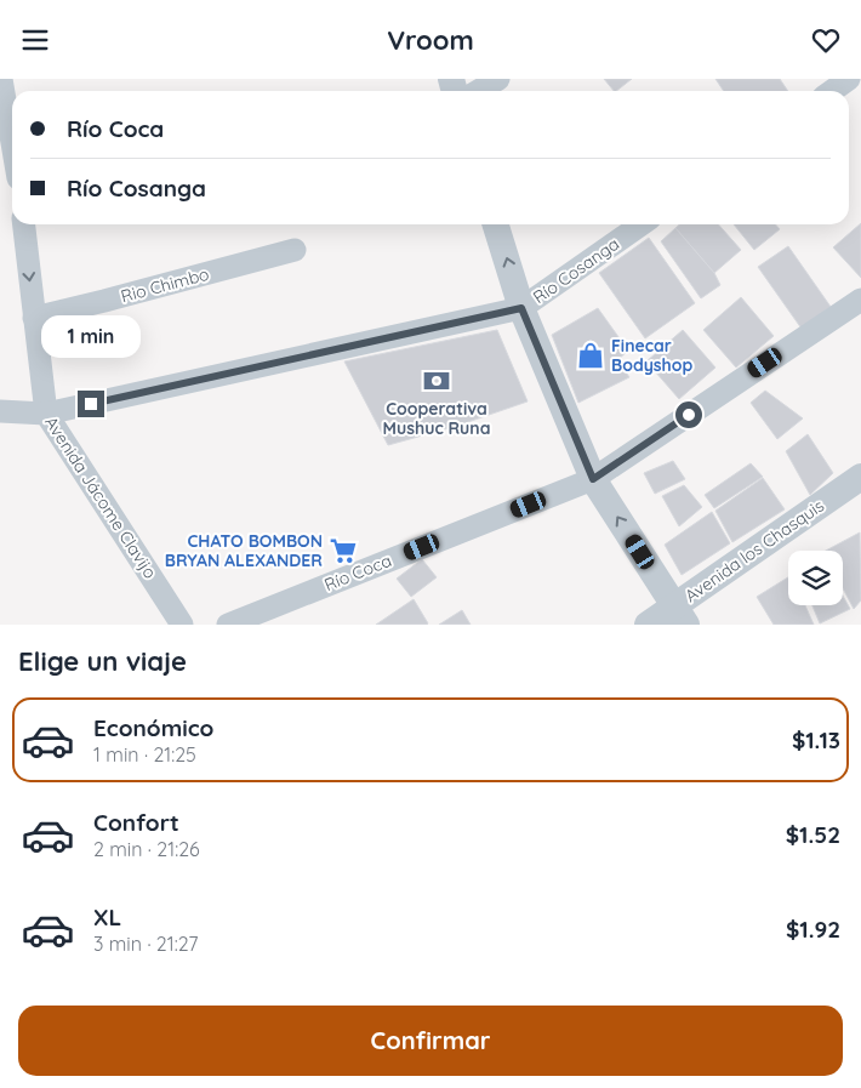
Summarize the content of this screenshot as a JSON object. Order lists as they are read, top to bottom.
{
  "streets": {
    "street": [
      "Río Cosanga",
      "Rio Chimbo",
      "Avenida Jácome Clavijo",
      "Avenida los Chasquis",
      "Río Coca"
    ]
  },
  "crossings": [
    ["Río Cosanga", "Avenida Jácome Clavijo"],
    ["Rio Chimbo", "Avenida Jácome Clavijo"]
  ],
  "places": {
    "shop": ["Finecar Bodyshop"],
    "bank": ["Cooperativa Mushuc Runa"],
    "supermarket": ["CHATO BOMBON BRYAN ALEXANDER"]
  },
  "page": {
    "header": "Vroom",
    "banner": ["Río Coca", "Río Cosanga"],
    "bubble": "1 min",
    "heading": "Elige un viaje",
    "list": [
      {
        "name": "Económico",
        "note": "1 min · 21:25",
        "value": "$1.13"
      },
      {
        "name": "Confort",
        "note": "2 min · 21:26",
        "value": "$1.52"
      },
      {
        "name": "XL",
        "note": "3 min · 21:27",
        "value": "$1.92"
      }
    ],
    "buttons": "Confirmar"
  }
}
